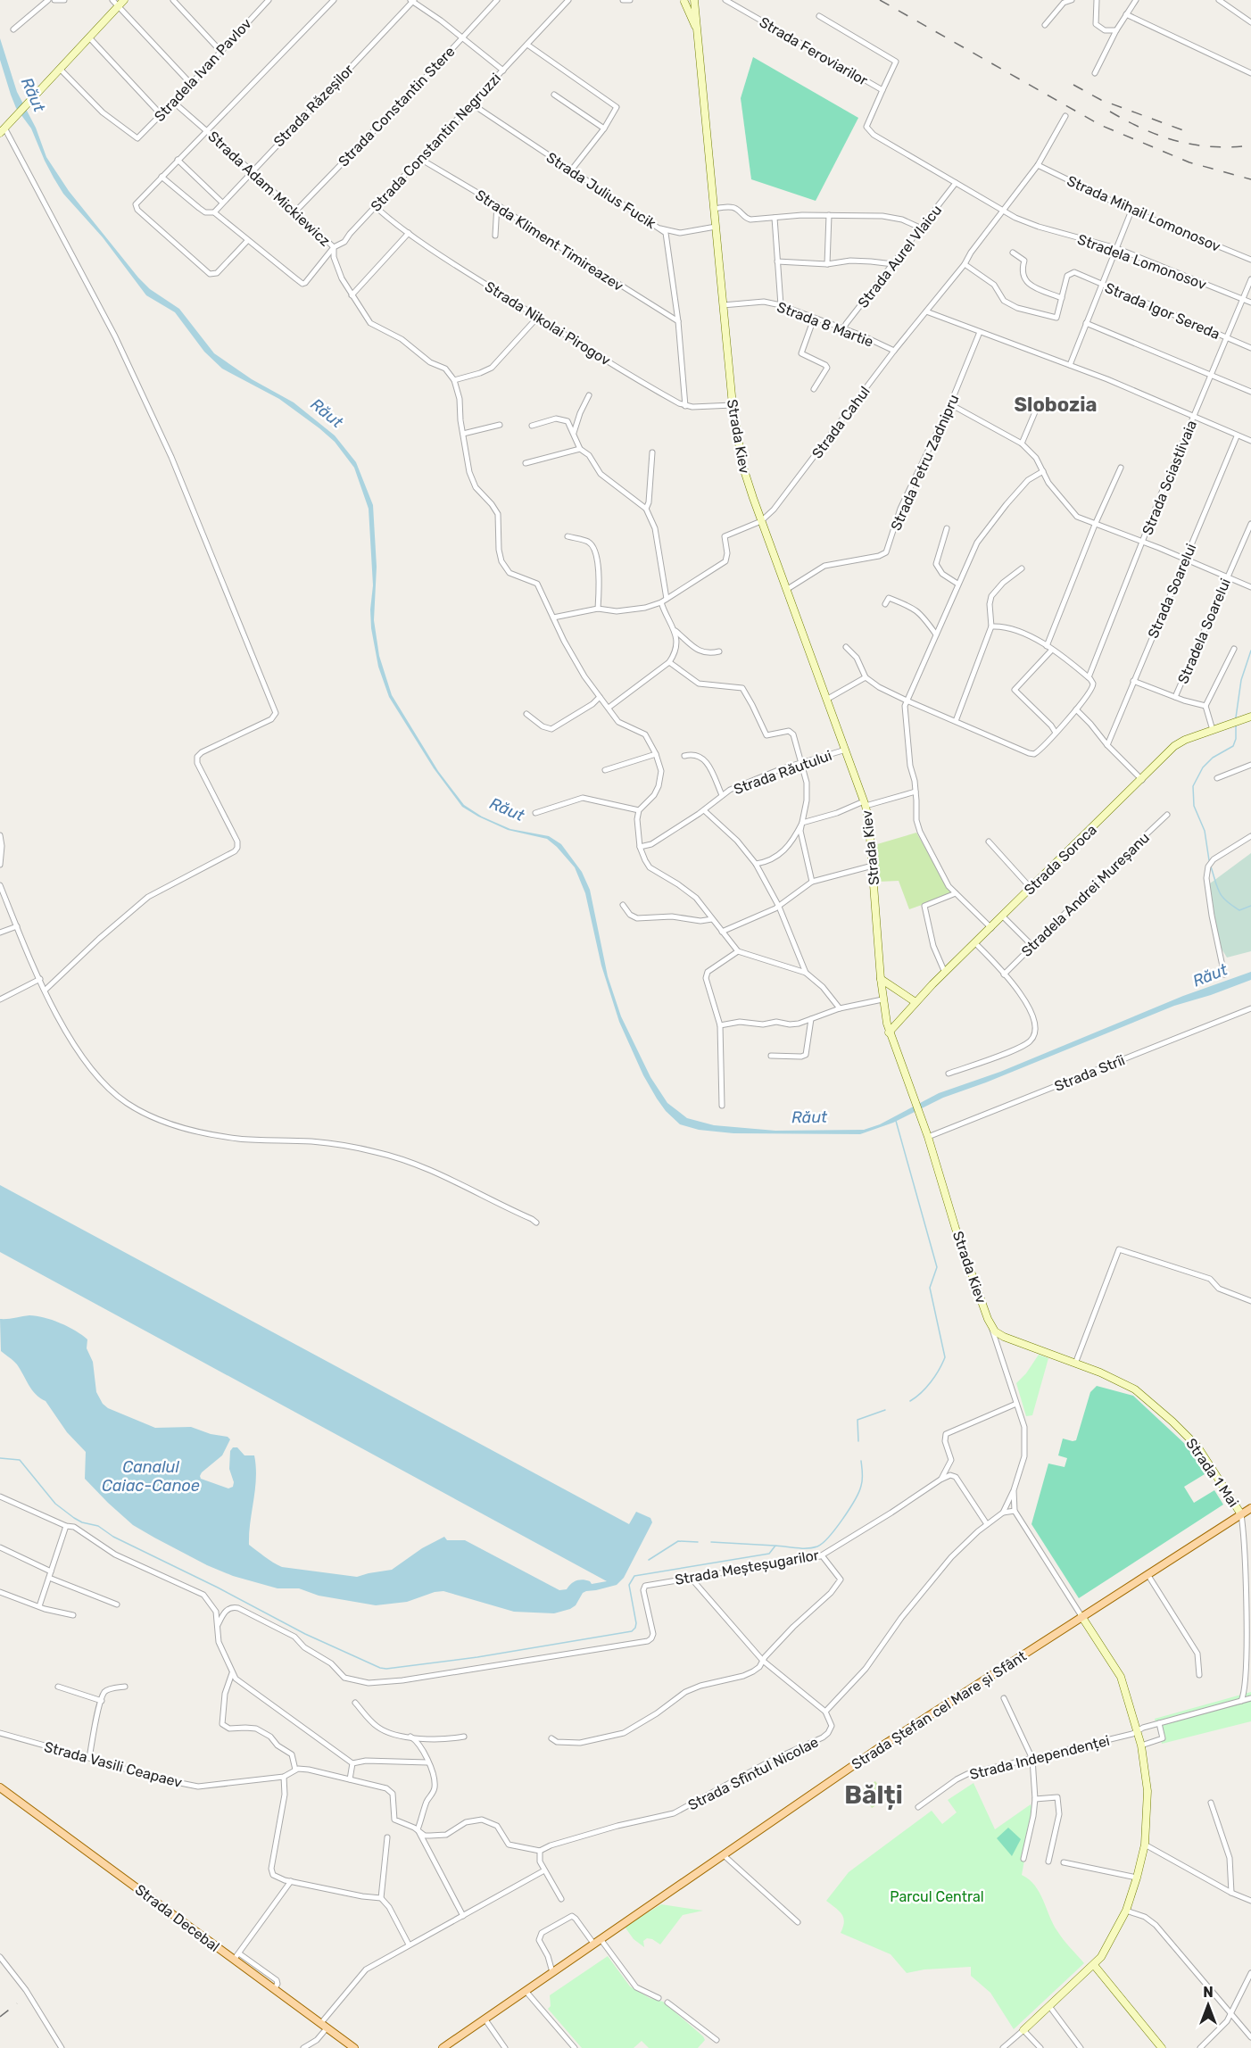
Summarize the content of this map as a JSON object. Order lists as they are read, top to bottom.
{
  "streets": {
    "main road": [
      "Strada Kiev",
      "Strada Soroca",
      "Strada 1 Mai",
      "Strada Ștefan cel Mare și Sfânt",
      "Strada Decebal"
    ],
    "street": [
      "Strada Feroviarilor",
      "Stradela Ivan Pavlov",
      "Strada Răzeșilor",
      "Strada Constantin Stere",
      "Strada Constantin Negruzzi",
      "Strada Adam Mickiewicz",
      "Strada Julius Fucik",
      "Strada Mihail Lomonosov",
      "Strada Kliment Timireazev",
      "Strada Aurel Vlaicu",
      "Stradela Lomonosov",
      "Strada Igor Sereda",
      "Strada Nikolai Pirogov",
      "Strada 8 Martie",
      "Strada Cahul",
      "Strada Petru Zadnipru",
      "Strada Sciastlivaia",
      "Strada Soarelui",
      "Stradela Soarelui",
      "Strada Răutului",
      "Stradela Andrei Mureșanu",
      "Strada Strîi",
      "Strada Meșteșugarilor",
      "Strada Independenței",
      "Strada Vasili Ceapaev",
      "Strada Sfîntul Nicolae"
    ]
  },
  "crossings": [
    ["Stradela Ivan Pavlov", "Strada Adam Mickiewicz"],
    ["Strada Răzeșilor", "Strada Adam Mickiewicz"],
    ["Strada Constantin Stere", "Strada Adam Mickiewicz"],
    ["Strada Constantin Negruzzi", "Strada Adam Mickiewicz"],
    ["Strada Constantin Negruzzi", "Strada Julius Fucik"],
    ["Strada Constantin Negruzzi", "Strada Kliment Timireazev"],
    ["Strada Constantin Negruzzi", "Strada Nikolai Pirogov"],
    ["Strada Julius Fucik", "Strada Kliment Timireazev"],
    ["Strada Julius Fucik", "Strada Nikolai Pirogov"],
    ["Strada Mihail Lomonosov", "Strada Cahul"],
    ["Strada Aurel Vlaicu", "Strada 8 Martie"],
    ["Stradela Lomonosov", "Strada Cahul"],
    ["Stradela Lomonosov", "Strada Sciastlivaia"],
    ["Strada Igor Sereda", "Strada Sciastlivaia"],
    ["Strada Nikolai Pirogov", "Strada Kiev"],
    ["Strada 8 Martie", "Strada Cahul"],
    ["Strada 8 Martie", "Strada Kiev"],
    ["Strada Cahul", "Strada Kiev"],
    ["Strada Kiev", "Strada Petru Zadnipru"],
    ["Strada Kiev", "Strada Răutului"],
    ["Strada Kiev", "Strada Soroca"],
    ["Strada Kiev", "Strada Strîi"],
    ["Strada Kiev", "Strada 1 Mai"],
    ["Strada Kiev", "Strada Ștefan cel Mare și Sfânt"],
    ["Strada Soarelui", "Stradela Soarelui"],
    ["Strada 1 Mai", "Strada Ștefan cel Mare și Sfânt"],
    ["Strada 1 Mai", "Strada Independenței"]
  ],
  "districts": ["Slobozia", "Bălți"],
  "water": ["Răut", "Canalul Caiac-Canoe"],
  "parks": ["Parcul Central"],
  "north": "top"
}
